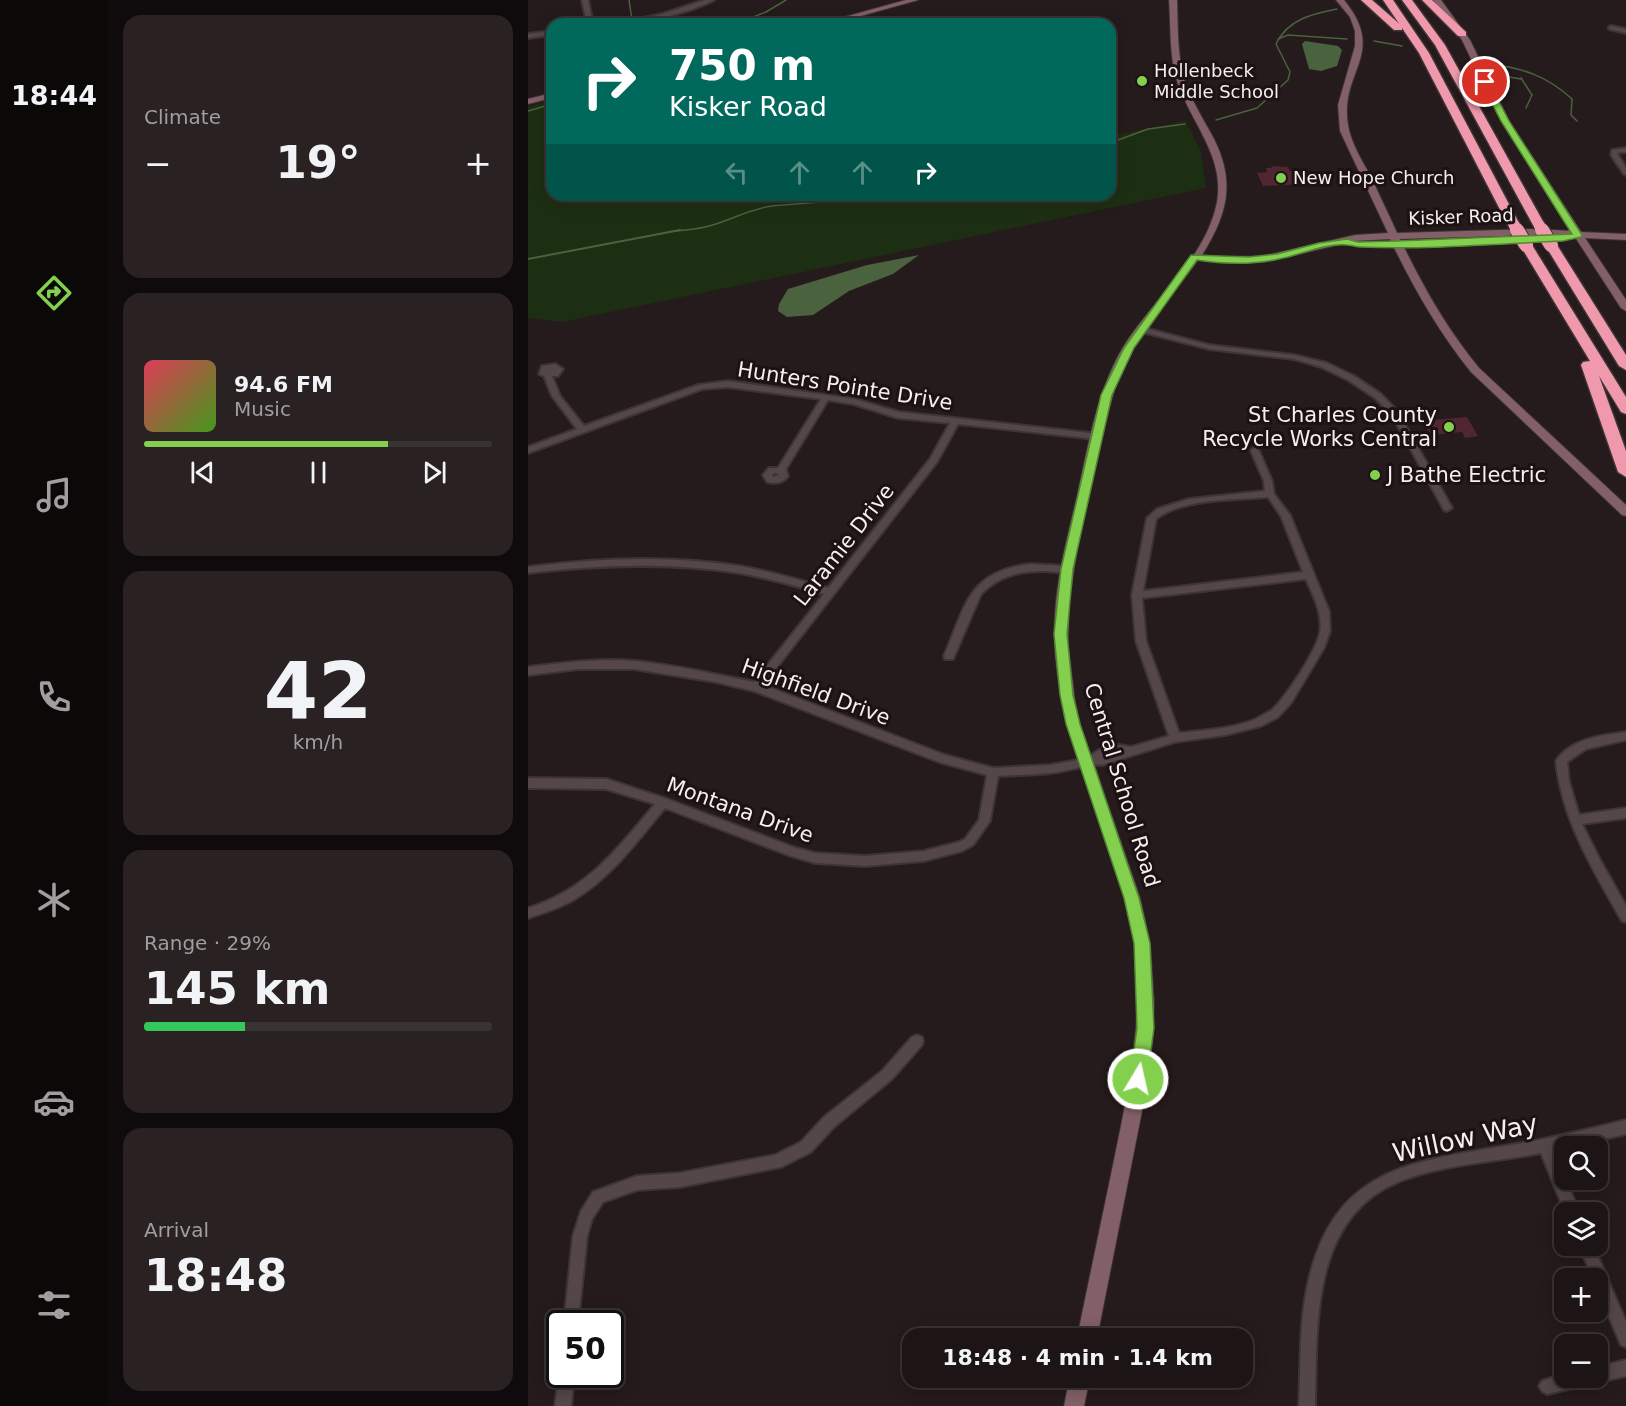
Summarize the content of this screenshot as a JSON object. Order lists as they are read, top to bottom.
{
  "streets": {
    "main road": ["Kisker Road", "Central School Road"],
    "street": [
      "Hunters Pointe Drive",
      "Laramie Drive",
      "Highfield Drive",
      "Montana Drive",
      "Willow Way"
    ]
  },
  "crossings": [
    ["Kisker Road", "Central School Road"],
    ["Hunters Pointe Drive", "Laramie Drive"],
    ["Hunters Pointe Drive", "Central School Road"],
    ["Laramie Drive", "Highfield Drive"],
    ["Highfield Drive", "Central School Road"],
    ["Highfield Drive", "Montana Drive"]
  ],
  "places": [
    "Hollenbeck Middle School",
    "New Hope Church",
    "St Charles County Recycle Works Central",
    "J Bathe Electric"
  ],
  "page": {
    "tabs": "18:44",
    "tile": [
      "Climate",
      ["42", "km/h"],
      ["Range · 29%", "145 km"],
      ["Arrival", "18:48"]
    ],
    "turn": ["750 m", "Kisker Road"],
    "heat": ["−", "19°", "+"],
    "song": ["94.6 FM", "Music"],
    "map_buttons": ["+", "−"],
    "limit": "50",
    "trip": "18:48 · 4 min · 1.4 km"
  }
}
